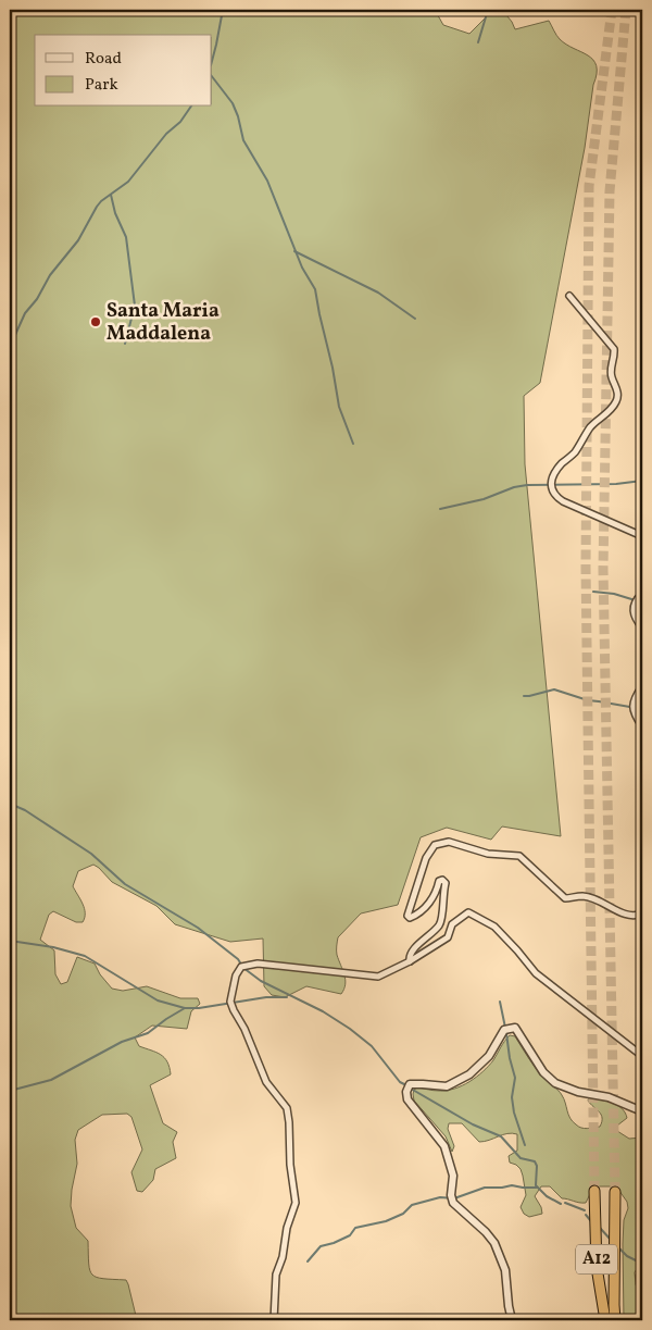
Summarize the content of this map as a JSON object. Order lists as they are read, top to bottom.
{
  "streets": {
    "highway": ["A12"]
  },
  "places": ["Santa Maria Maddalena"],
  "legend": ["Road", "Park"]
}
